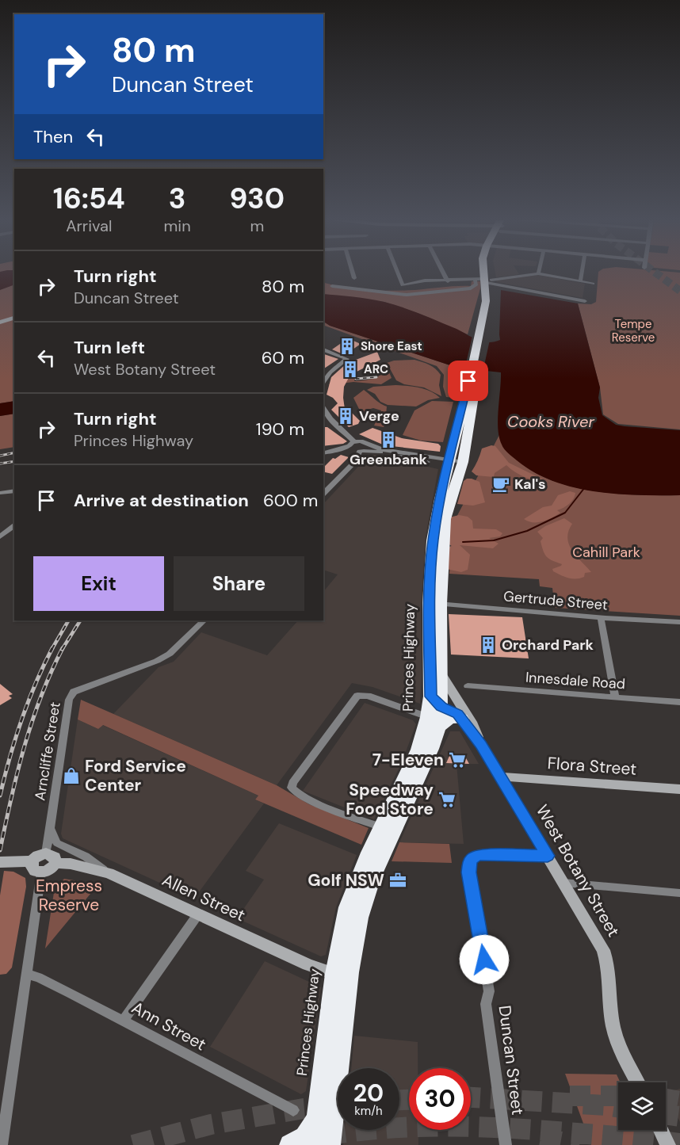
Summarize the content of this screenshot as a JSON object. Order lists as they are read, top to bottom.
{
  "streets": {
    "highway": ["Princes Highway"],
    "main road": ["Flora Street", "West Botany Street", "Allen Street"],
    "street": [
      "Gertrude Street",
      "Innesdale Road",
      "Arncliffe Street",
      "Ann Street",
      "Duncan Street"
    ]
  },
  "crossings": [
    ["Gertrude Street", "Princes Highway"],
    ["Princes Highway", "Allen Street"],
    ["Arncliffe Street", "Allen Street"],
    ["Flora Street", "West Botany Street"],
    ["West Botany Street", "Duncan Street"]
  ],
  "water": ["Cooks River"],
  "parks": ["Tempe Reserve", "Cahill Park", "Empress Reserve"],
  "places": {
    "building": [
      "Shore East",
      "ARC",
      "Verge",
      "Greenbank",
      "Orchard Park"
    ],
    "cafe": ["Kal's"],
    "supermarket": ["7-Eleven", "Speedway Food Store"],
    "shop": ["Ford Service Center"],
    "office": ["Golf NSW"]
  },
  "page": {
    "turn": ["80 m", "Duncan Street"],
    "then": "Then",
    "eta": [
      "16:54",
      "Arrival",
      "3",
      "min",
      "930",
      "m"
    ],
    "list": [
      {
        "name": "Turn right",
        "note": "Duncan Street",
        "value": "80 m"
      },
      {
        "name": "Turn left",
        "note": "West Botany Street",
        "value": "60 m"
      },
      {
        "name": "Turn right",
        "note": "Princes Highway",
        "value": "190 m"
      },
      {
        "name": "Arrive at destination",
        "value": "600 m"
      }
    ],
    "buttons": ["Exit", "Share"],
    "speed": "20 km/h",
    "limit": "30"
  }
}
